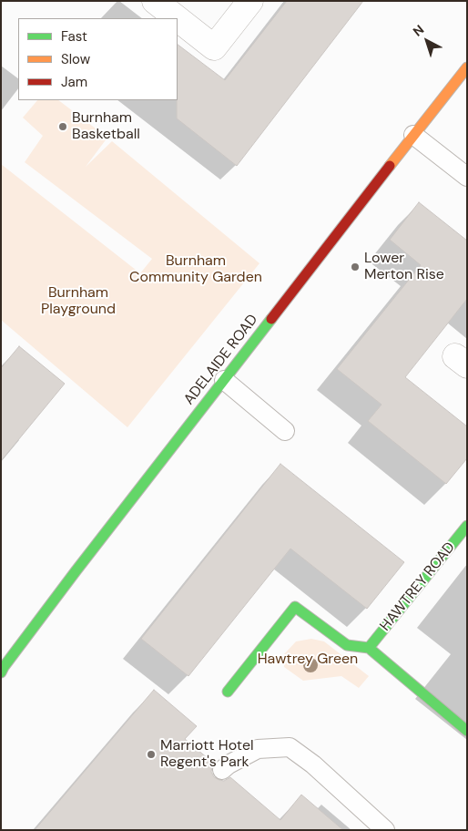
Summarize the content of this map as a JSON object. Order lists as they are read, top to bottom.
{
  "streets": {
    "main road": ["ADELAIDE ROAD", "HAWTREY ROAD"]
  },
  "parks": ["Burnham Community Garden", "Burnham Playground", "Hawtrey Green"],
  "places": ["Burnham Basketball", "Lower Merton Rise", "Marriott Hotel Regent's Park"],
  "legend": ["Fast", "Slow", "Jam"],
  "north": "top left"
}
